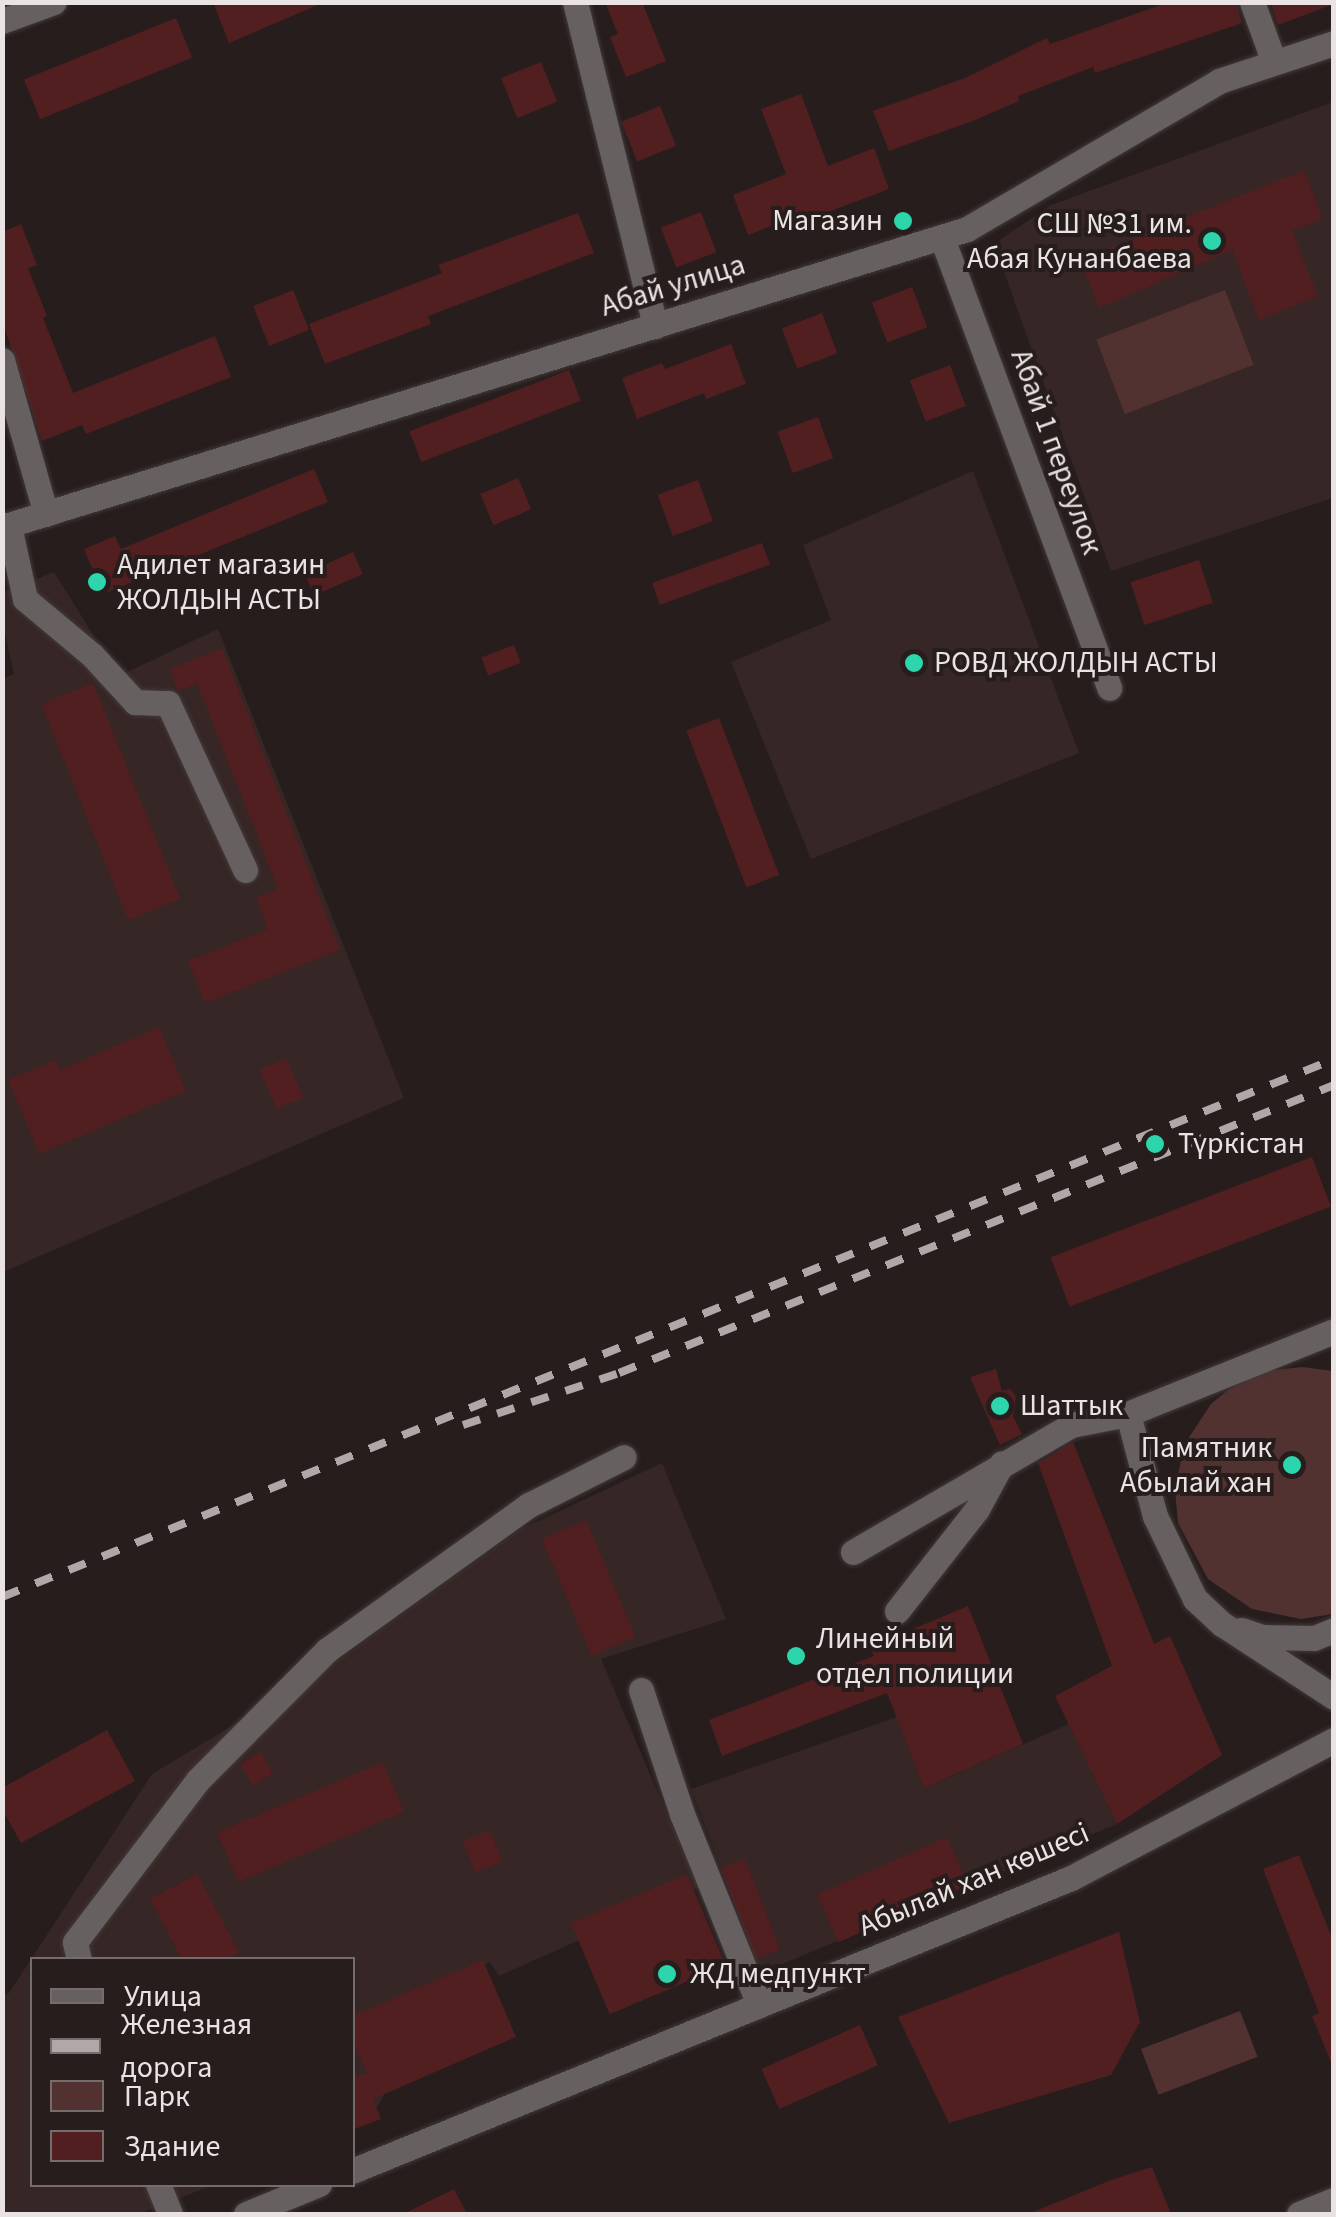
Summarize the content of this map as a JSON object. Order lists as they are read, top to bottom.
{
  "streets": {
    "street": ["Абай улица", "Абай 1 переулок", "Абылай хан көшесі"]
  },
  "crossings": [
    ["Абай улица", "Абай 1 переулок"]
  ],
  "places": [
    "Магазин",
    "СШ №31 им. Абая Кунанбаева",
    "Адилет магазин ЖОЛДЫН АСТЫ",
    "РОВД ЖОЛДЫН АСТЫ",
    "Түркістан",
    "Шаттык",
    "Памятник Абылай хан",
    "Линейный отдел полиции",
    "ЖД медпункт"
  ],
  "legend": [
    "Улица",
    "Железная дорога",
    "Парк",
    "Здание"
  ]
}
